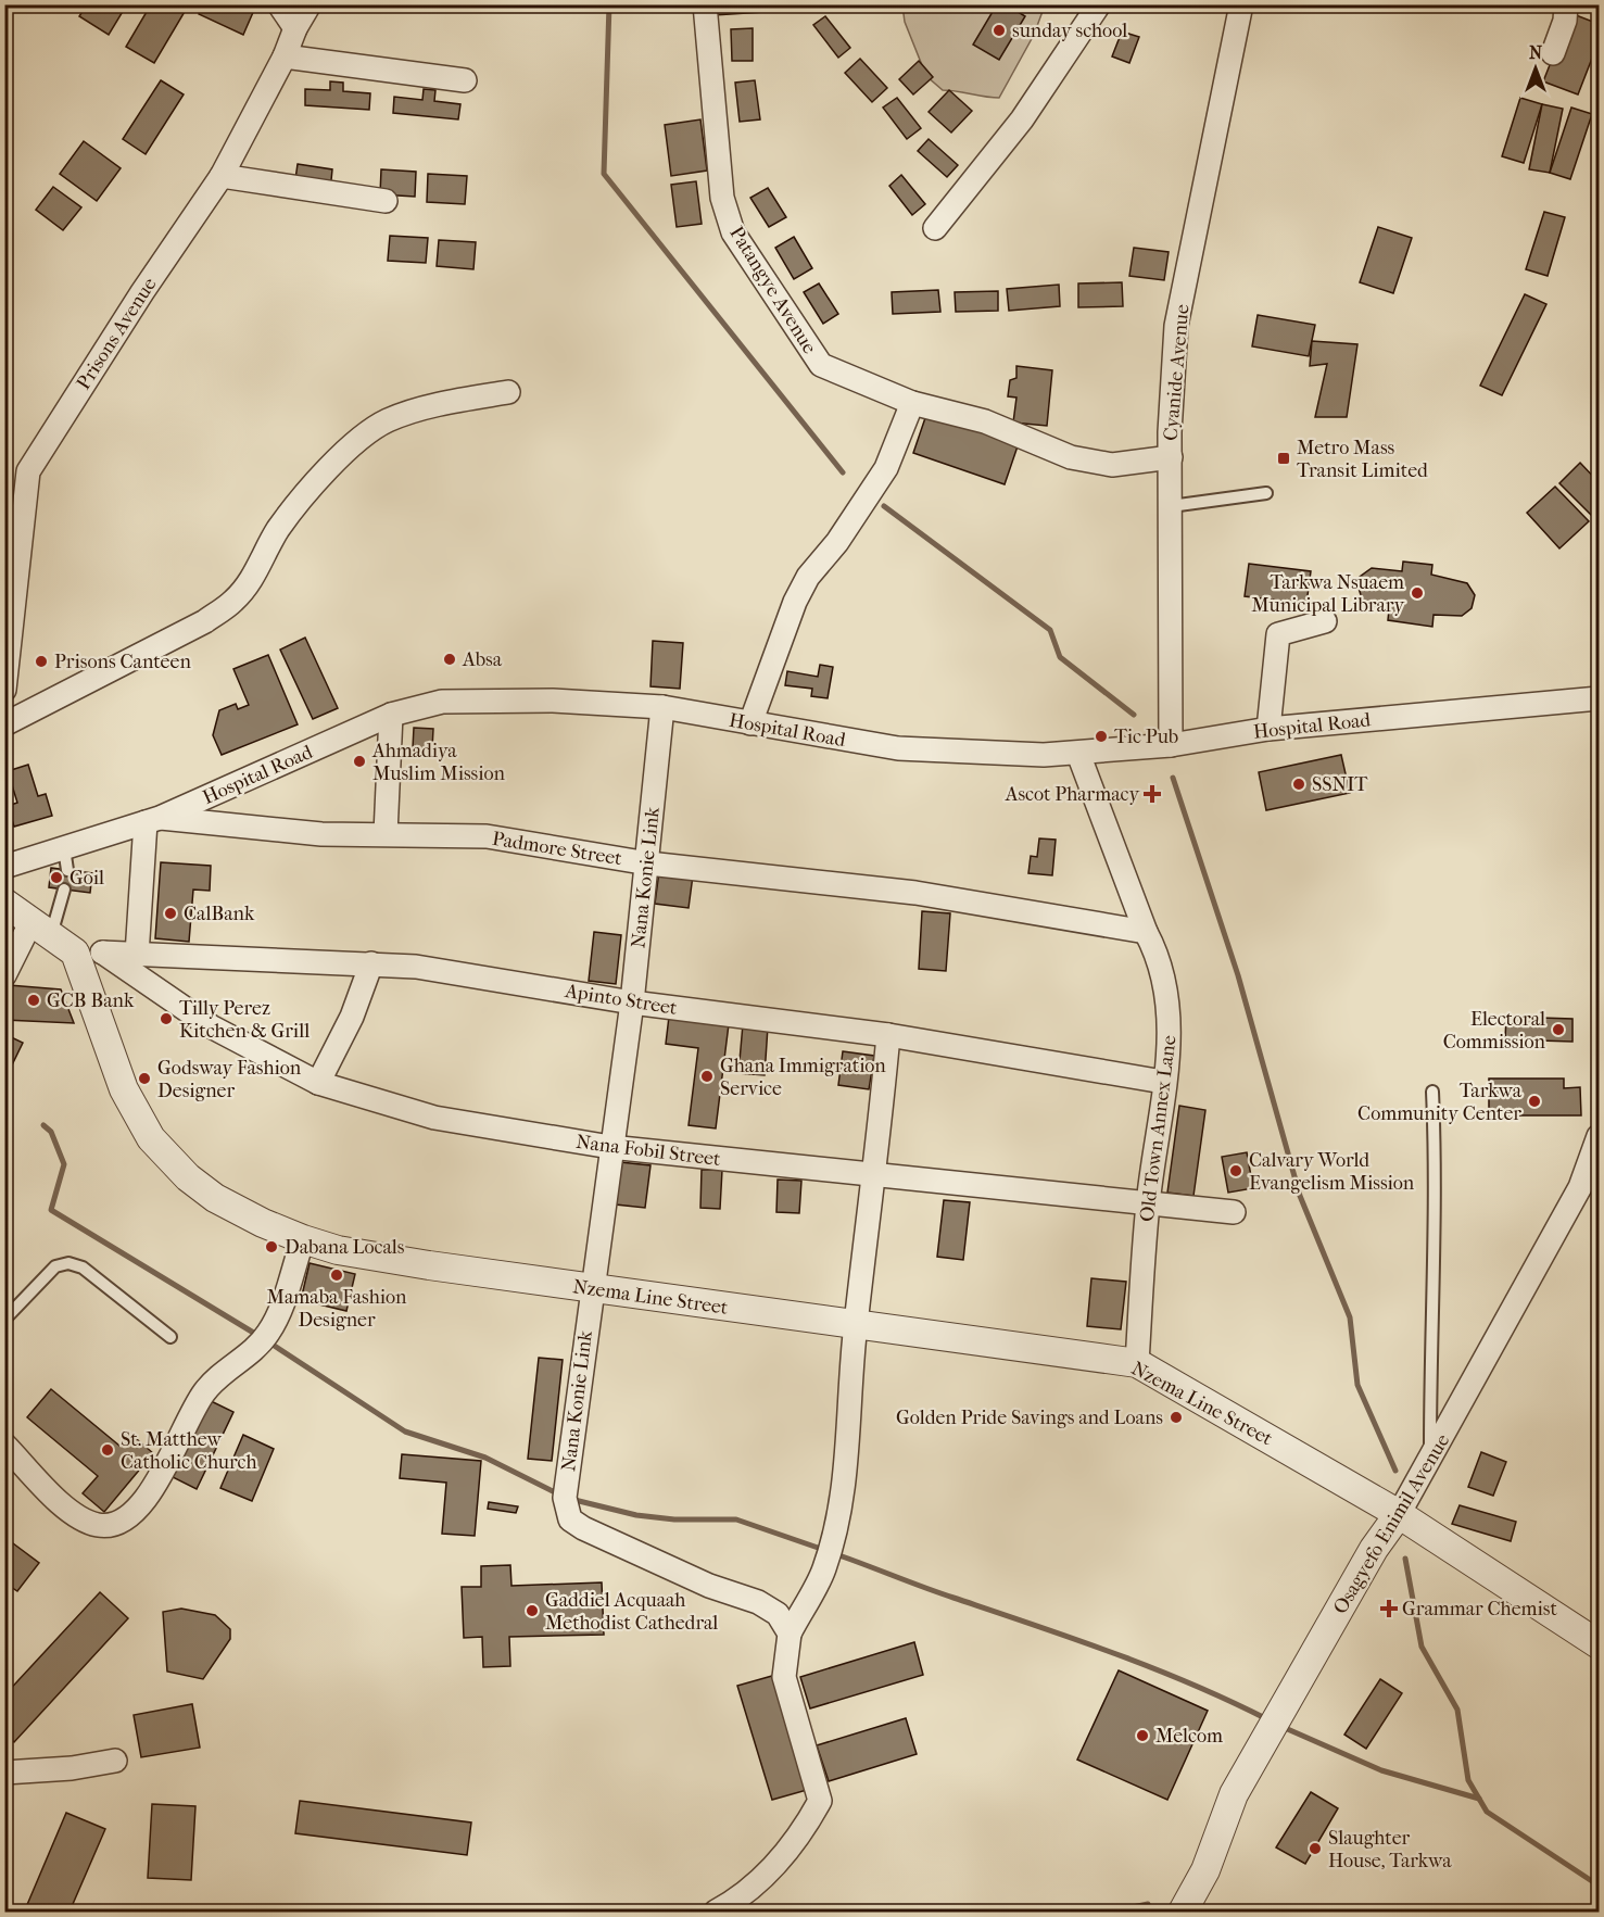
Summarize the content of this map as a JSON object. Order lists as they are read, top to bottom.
{
  "streets": {
    "street": [
      "Patangye Avenue",
      "Prisons Avenue",
      "Cyanide Avenue",
      "Hospital Road",
      "Padmore Street",
      "Nana Konie Link",
      "Apinto Street",
      "Old Town Annex Lane",
      "Nana Fobil Street",
      "Nzema Line Street",
      "Osagyefo Enimil Avenue"
    ]
  },
  "crossings": [
    ["Patangye Avenue", "Cyanide Avenue"],
    ["Cyanide Avenue", "Hospital Road"],
    ["Hospital Road", "Padmore Street"],
    ["Hospital Road", "Nana Konie Link"],
    ["Hospital Road", "Old Town Annex Lane"],
    ["Padmore Street", "Nana Konie Link"],
    ["Padmore Street", "Old Town Annex Lane"],
    ["Nana Konie Link", "Apinto Street"],
    ["Nana Konie Link", "Nana Fobil Street"],
    ["Nana Konie Link", "Nzema Line Street"],
    ["Apinto Street", "Old Town Annex Lane"],
    ["Apinto Street", "Nana Fobil Street"],
    ["Apinto Street", "Nzema Line Street"],
    ["Old Town Annex Lane", "Nana Fobil Street"],
    ["Old Town Annex Lane", "Nzema Line Street"],
    ["Nzema Line Street", "Osagyefo Enimil Avenue"]
  ],
  "places": {
    "other": [
      "sunday school",
      "Tarkwa Nsuaem Municipal Library",
      "Absa",
      "Prisons Canteen",
      "Tic Pub",
      "Ahmadiya Muslim Mission",
      "SSNIT",
      "Goil",
      "CalBank",
      "GCB Bank",
      "Tilly Perez Kitchen & Grill",
      "Electoral Commission",
      "Ghana Immigration Service",
      "Godsway Fashion Designer",
      "Tarkwa Community Center",
      "Calvary World Evangelism Mission",
      "Dabana Locals",
      "Mamaba Fashion Designer",
      "Golden Pride Savings and Loans",
      "St. Matthew Catholic Church",
      "Gaddiel Acquaah Methodist Cathedral",
      "Melcom",
      "Slaughter House, Tarkwa"
    ],
    "transit": ["Metro Mass Transit Limited"],
    "health": ["Ascot Pharmacy", "Grammar Chemist"]
  },
  "north": "top"
}
